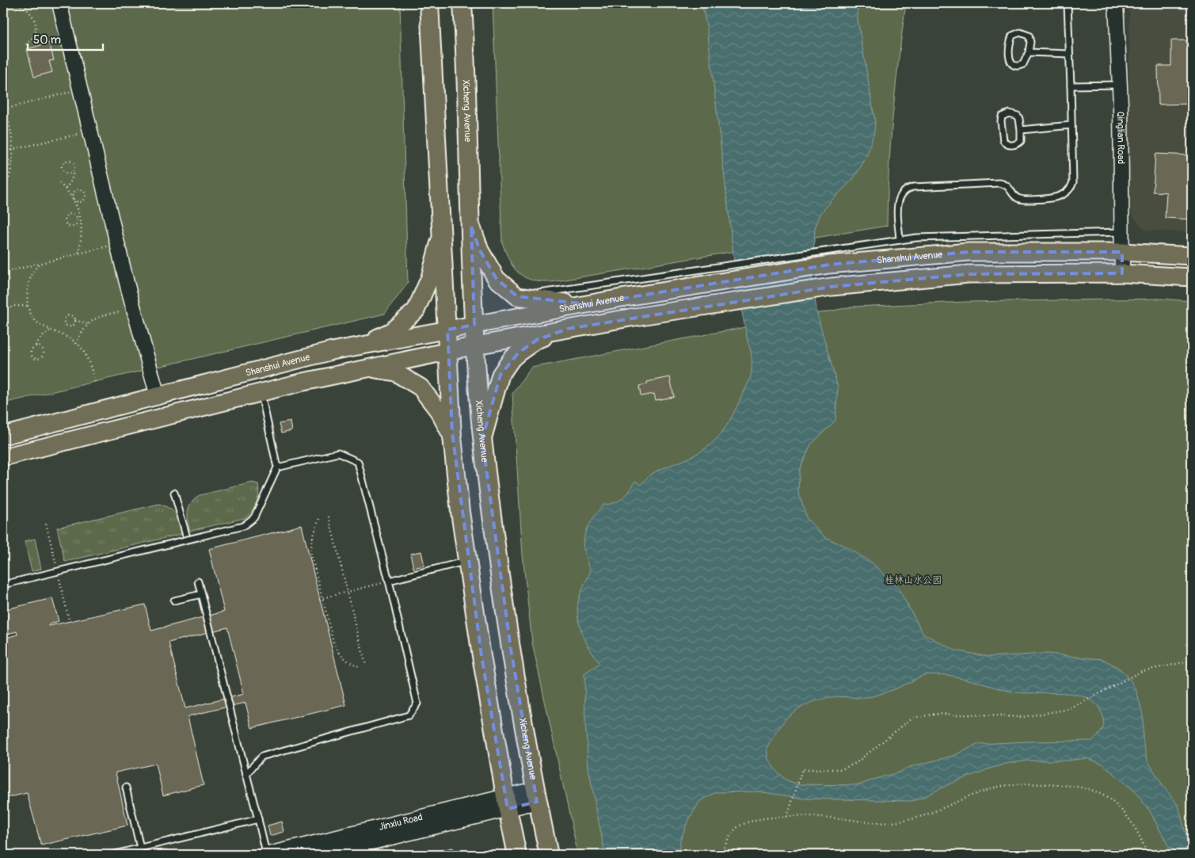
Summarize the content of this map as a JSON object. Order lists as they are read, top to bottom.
{
  "streets": {
    "highway": ["Xicheng Avenue"],
    "main road": ["Shanshui Avenue"],
    "street": ["Qinglian Road", "Jinxiu Road"]
  },
  "crossings": [
    ["Xicheng Avenue", "Shanshui Avenue"],
    ["Xicheng Avenue", "Jinxiu Road"],
    ["Qinglian Road", "Shanshui Avenue"]
  ],
  "parks": ["桂林山水公园"],
  "scale_bar": "50 m"
}
